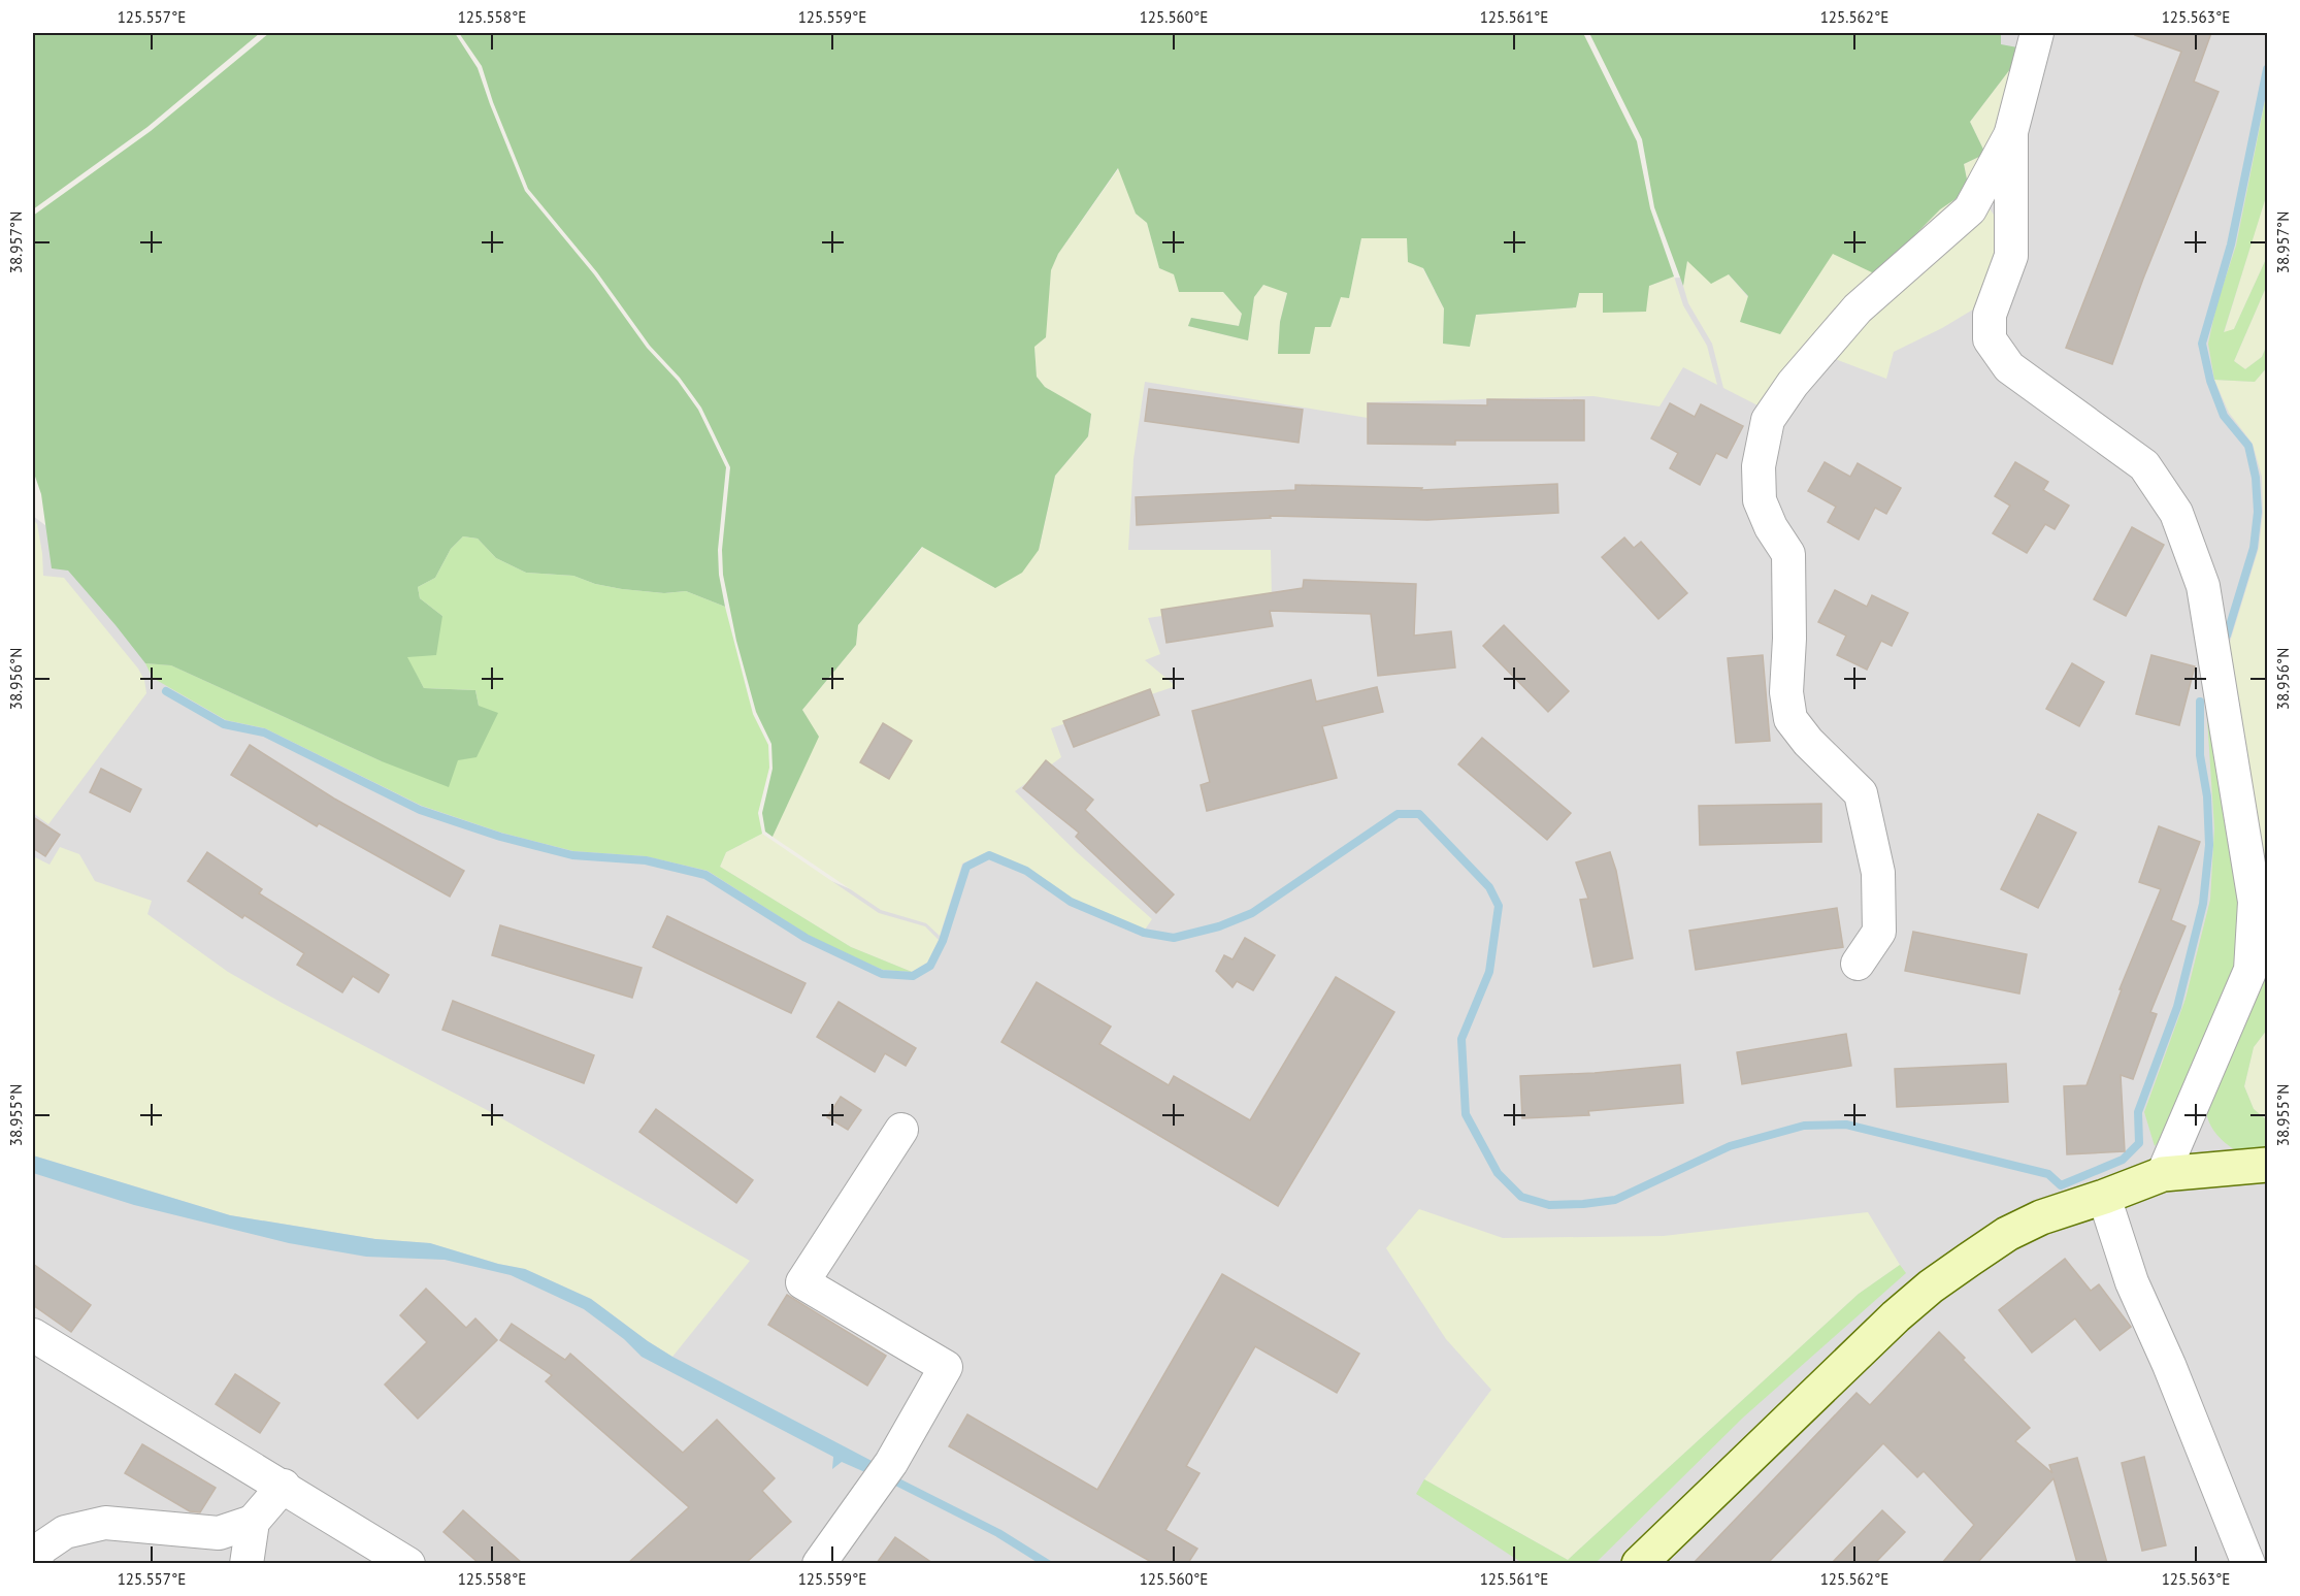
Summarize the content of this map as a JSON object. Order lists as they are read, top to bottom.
{
  "coordinates": [
    "125.557°E",
    "125.558°E",
    "125.559°E",
    "125.560°E",
    "125.561°E",
    "125.562°E",
    "125.563°E",
    "38.957°N",
    "38.956°N",
    "38.955°N"
  ]
}
